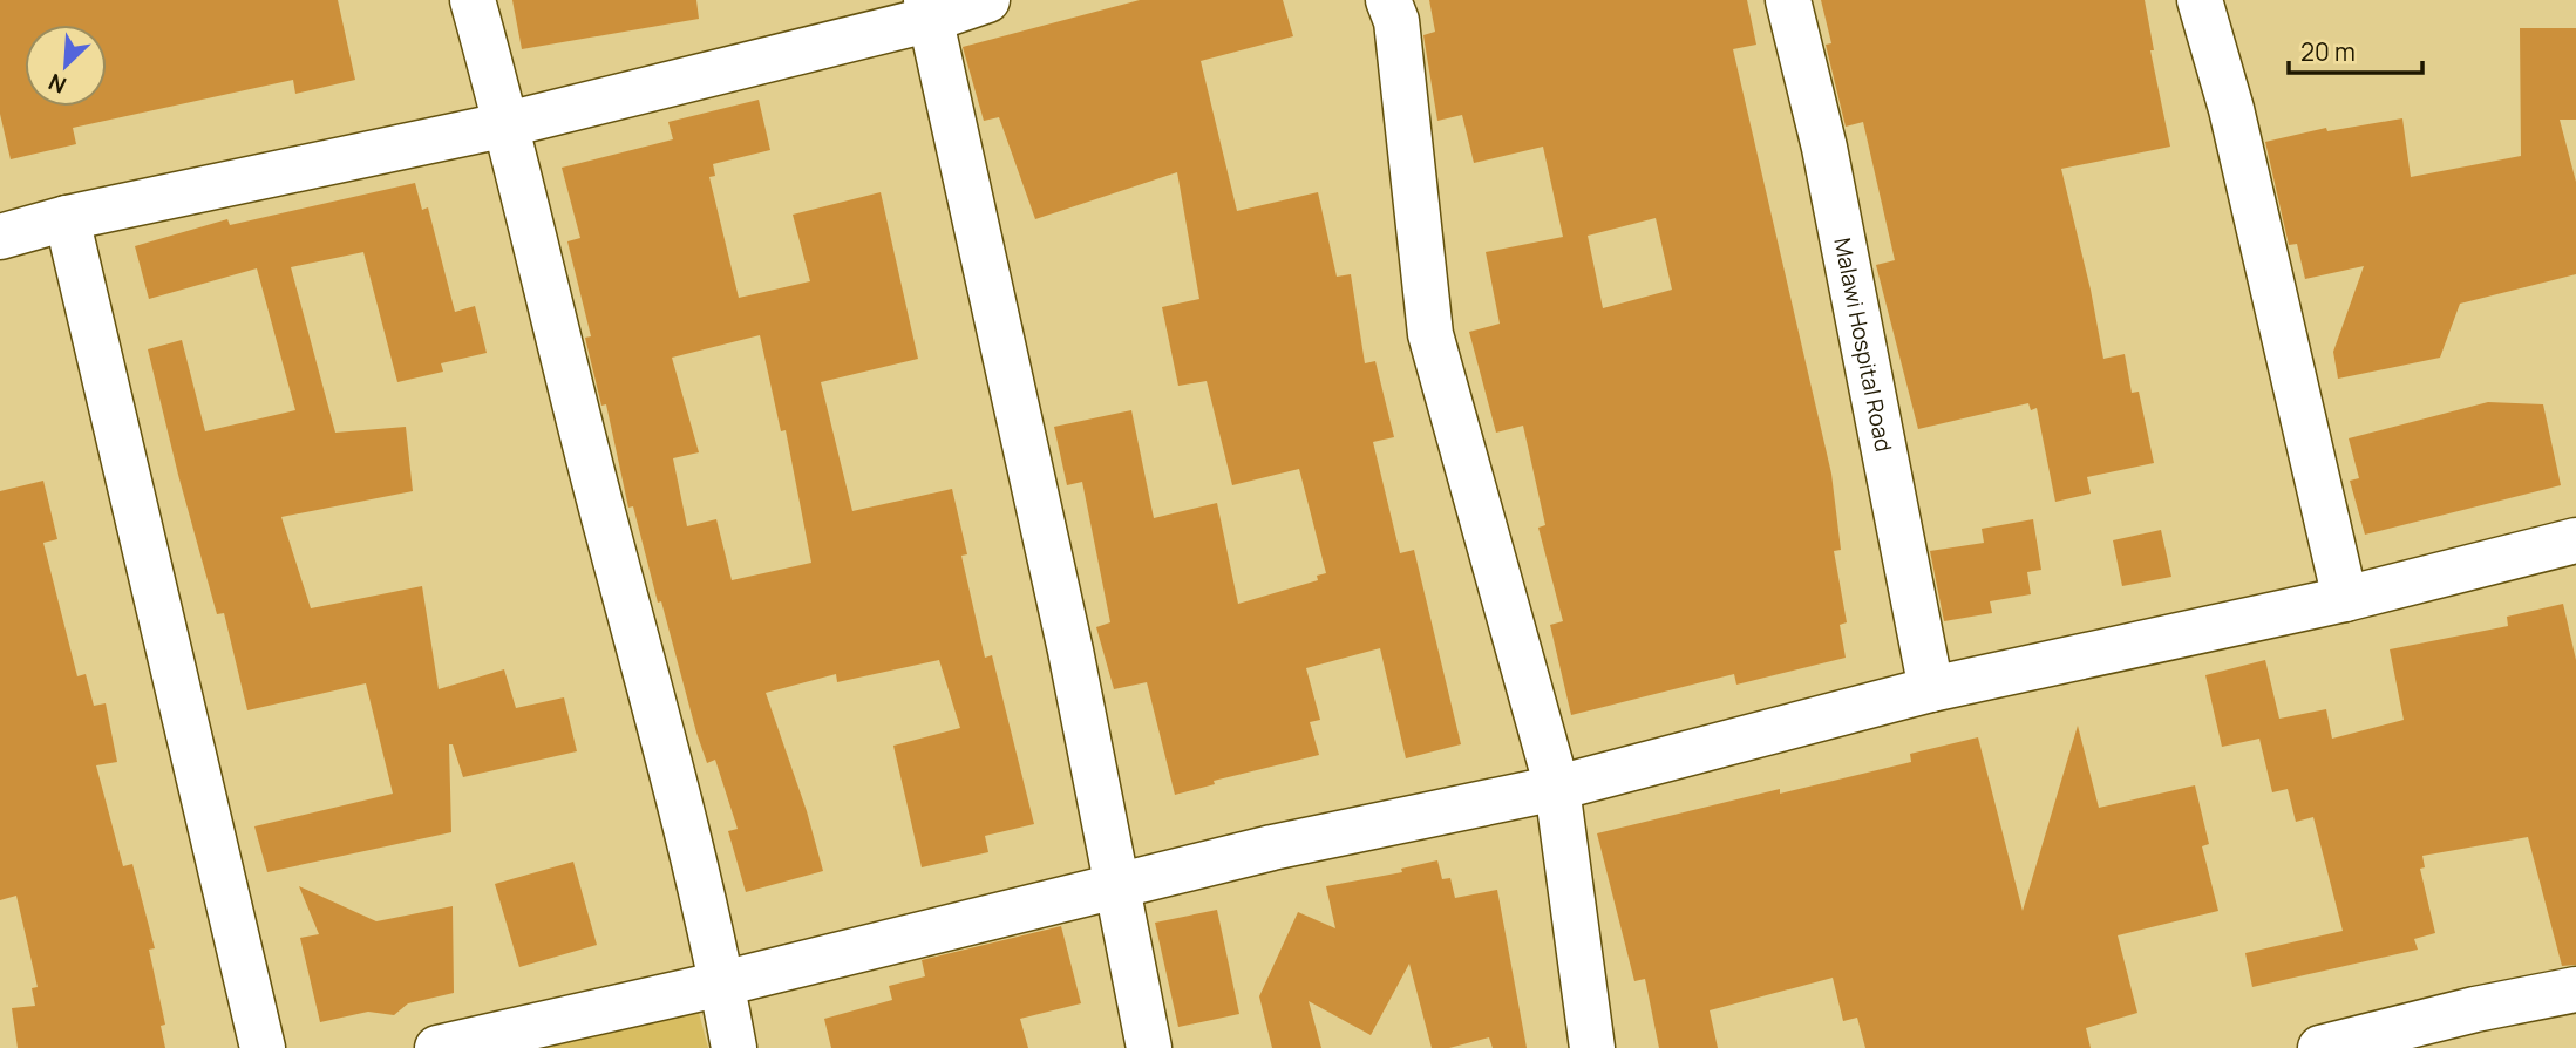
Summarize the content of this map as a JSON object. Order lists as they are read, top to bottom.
{
  "streets": {
    "street": ["Malawi Hospital Road"]
  },
  "scale_bar": "20 m",
  "north": "bottom left"
}
